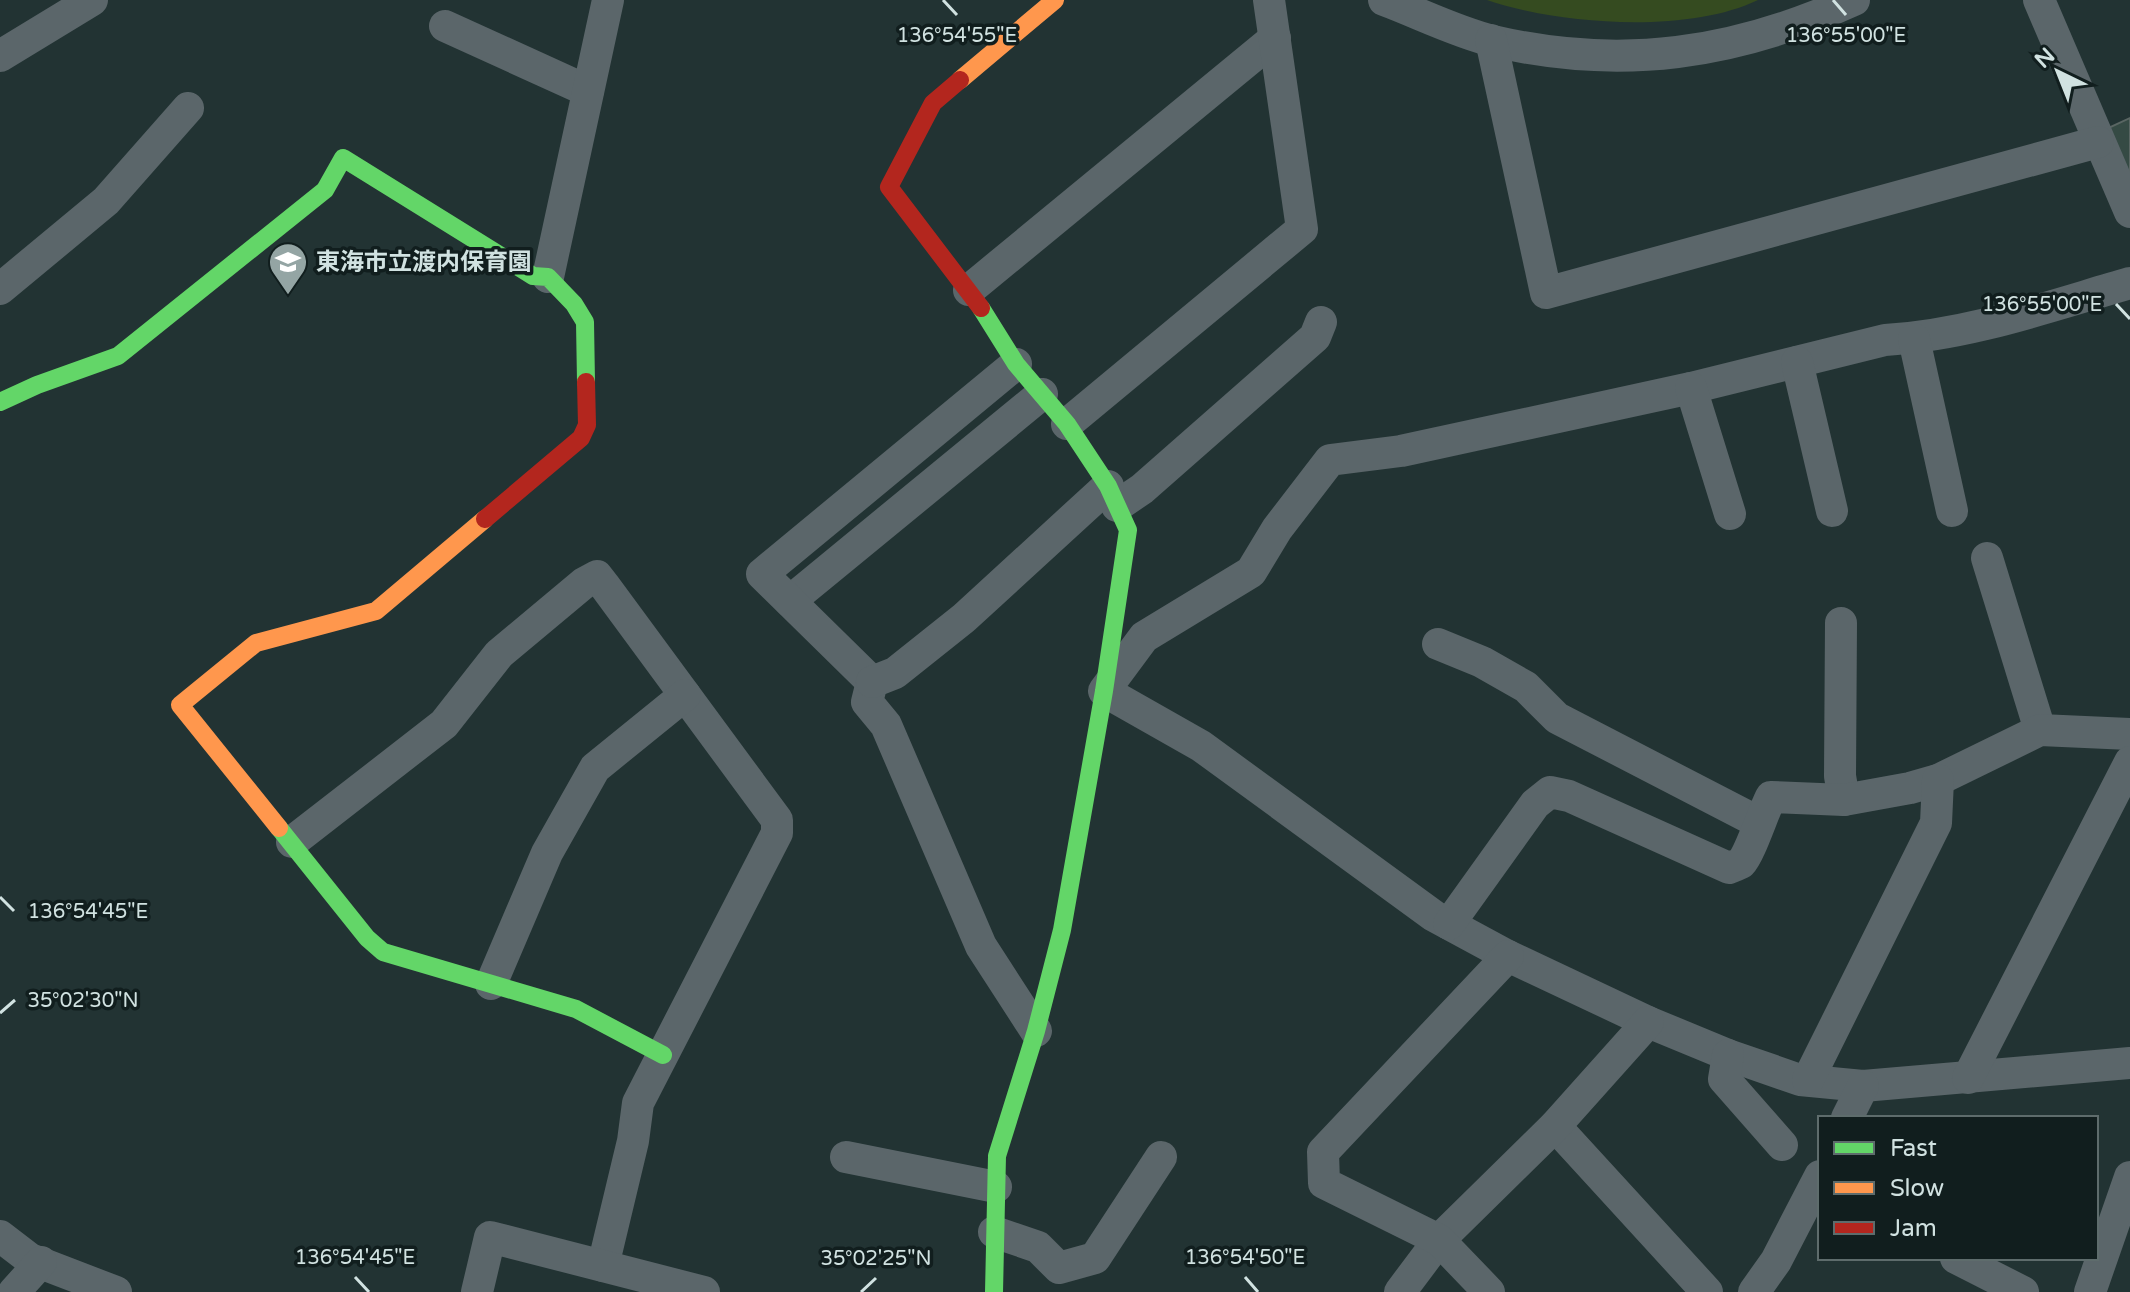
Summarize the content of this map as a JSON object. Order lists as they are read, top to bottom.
{
  "places": {
    "school or university": ["東海市立渡内保育園"]
  },
  "legend": ["Fast", "Slow", "Jam"],
  "north": "top left",
  "coordinates": [
    "136°54'55\"E",
    "136°55'00\"E",
    "136°54'45\"E",
    "35°02'30\"N",
    "136°54'50\"E",
    "35°02'25\"N"
  ]
}
